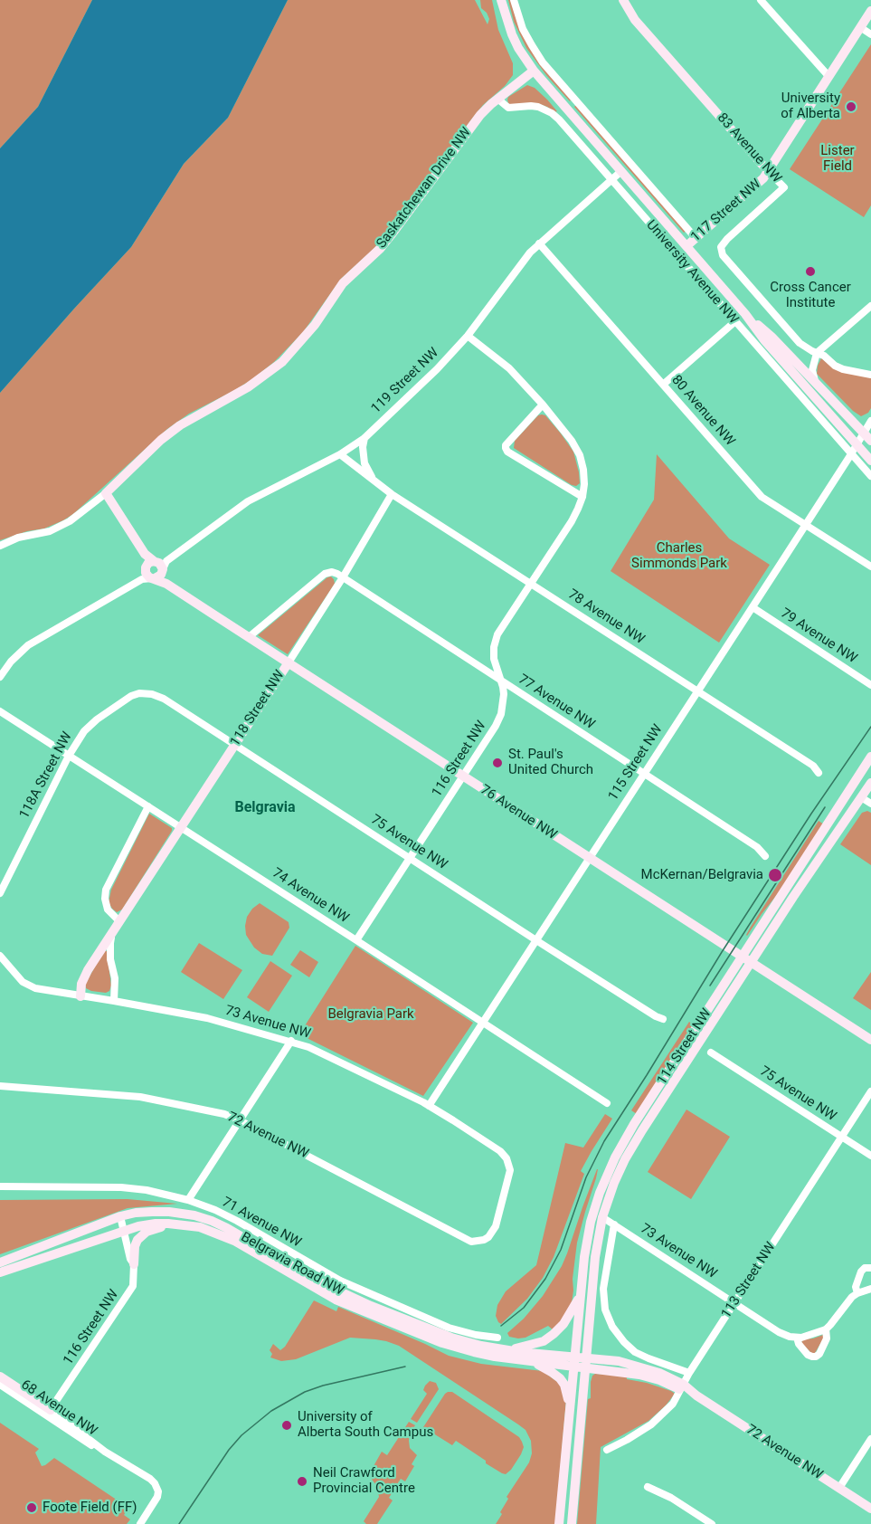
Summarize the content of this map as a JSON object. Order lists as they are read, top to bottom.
{
  "streets": {
    "main road": [
      "83 Avenue NW",
      "Saskatchewan Drive NW",
      "117 Street NW",
      "University Avenue NW",
      "118 Street NW",
      "76 Avenue NW",
      "114 Street NW",
      "72 Avenue NW",
      "Belgravia Road NW"
    ],
    "street": [
      "119 Street NW",
      "80 Avenue NW",
      "78 Avenue NW",
      "79 Avenue NW",
      "77 Avenue NW",
      "116 Street NW",
      "115 Street NW",
      "118A Street NW",
      "75 Avenue NW",
      "74 Avenue NW",
      "73 Avenue NW",
      "71 Avenue NW",
      "113 Street NW",
      "68 Avenue NW"
    ]
  },
  "crossings": [
    ["83 Avenue NW", "117 Street NW"],
    ["Saskatchewan Drive NW", "University Avenue NW"],
    ["Saskatchewan Drive NW", "76 Avenue NW"],
    ["117 Street NW", "University Avenue NW"],
    ["University Avenue NW", "119 Street NW"],
    ["University Avenue NW", "115 Street NW"],
    ["119 Street NW", "80 Avenue NW"],
    ["119 Street NW", "78 Avenue NW"],
    ["119 Street NW", "76 Avenue NW"],
    ["80 Avenue NW", "115 Street NW"],
    ["78 Avenue NW", "118 Street NW"],
    ["78 Avenue NW", "116 Street NW"],
    ["78 Avenue NW", "115 Street NW"],
    ["79 Avenue NW", "115 Street NW"],
    ["77 Avenue NW", "118 Street NW"],
    ["77 Avenue NW", "116 Street NW"],
    ["77 Avenue NW", "115 Street NW"],
    ["77 Avenue NW", "76 Avenue NW"],
    ["118 Street NW", "76 Avenue NW"],
    ["118 Street NW", "75 Avenue NW"],
    ["118 Street NW", "74 Avenue NW"],
    ["118 Street NW", "73 Avenue NW"],
    ["116 Street NW", "76 Avenue NW"],
    ["116 Street NW", "75 Avenue NW"],
    ["116 Street NW", "74 Avenue NW"],
    ["116 Street NW", "Belgravia Road NW"],
    ["116 Street NW", "68 Avenue NW"],
    ["115 Street NW", "76 Avenue NW"],
    ["115 Street NW", "75 Avenue NW"],
    ["115 Street NW", "74 Avenue NW"],
    ["115 Street NW", "73 Avenue NW"],
    ["118A Street NW", "75 Avenue NW"],
    ["118A Street NW", "74 Avenue NW"],
    ["76 Avenue NW", "114 Street NW"],
    ["75 Avenue NW", "113 Street NW"],
    ["73 Avenue NW", "114 Street NW"],
    ["73 Avenue NW", "72 Avenue NW"],
    ["73 Avenue NW", "113 Street NW"],
    ["114 Street NW", "72 Avenue NW"],
    ["114 Street NW", "Belgravia Road NW"],
    ["72 Avenue NW", "Belgravia Road NW"],
    ["72 Avenue NW", "113 Street NW"]
  ],
  "districts": ["Belgravia"],
  "parks": ["Lister Field", "Charles Simmonds Park", "Belgravia Park"],
  "places": [
    "University of Alberta",
    "Cross Cancer Institute",
    "St. Paul's United Church",
    "McKernan/Belgravia",
    "University of Alberta South Campus",
    "Neil Crawford Provincial Centre",
    "Foote Field (FF)"
  ]
}
